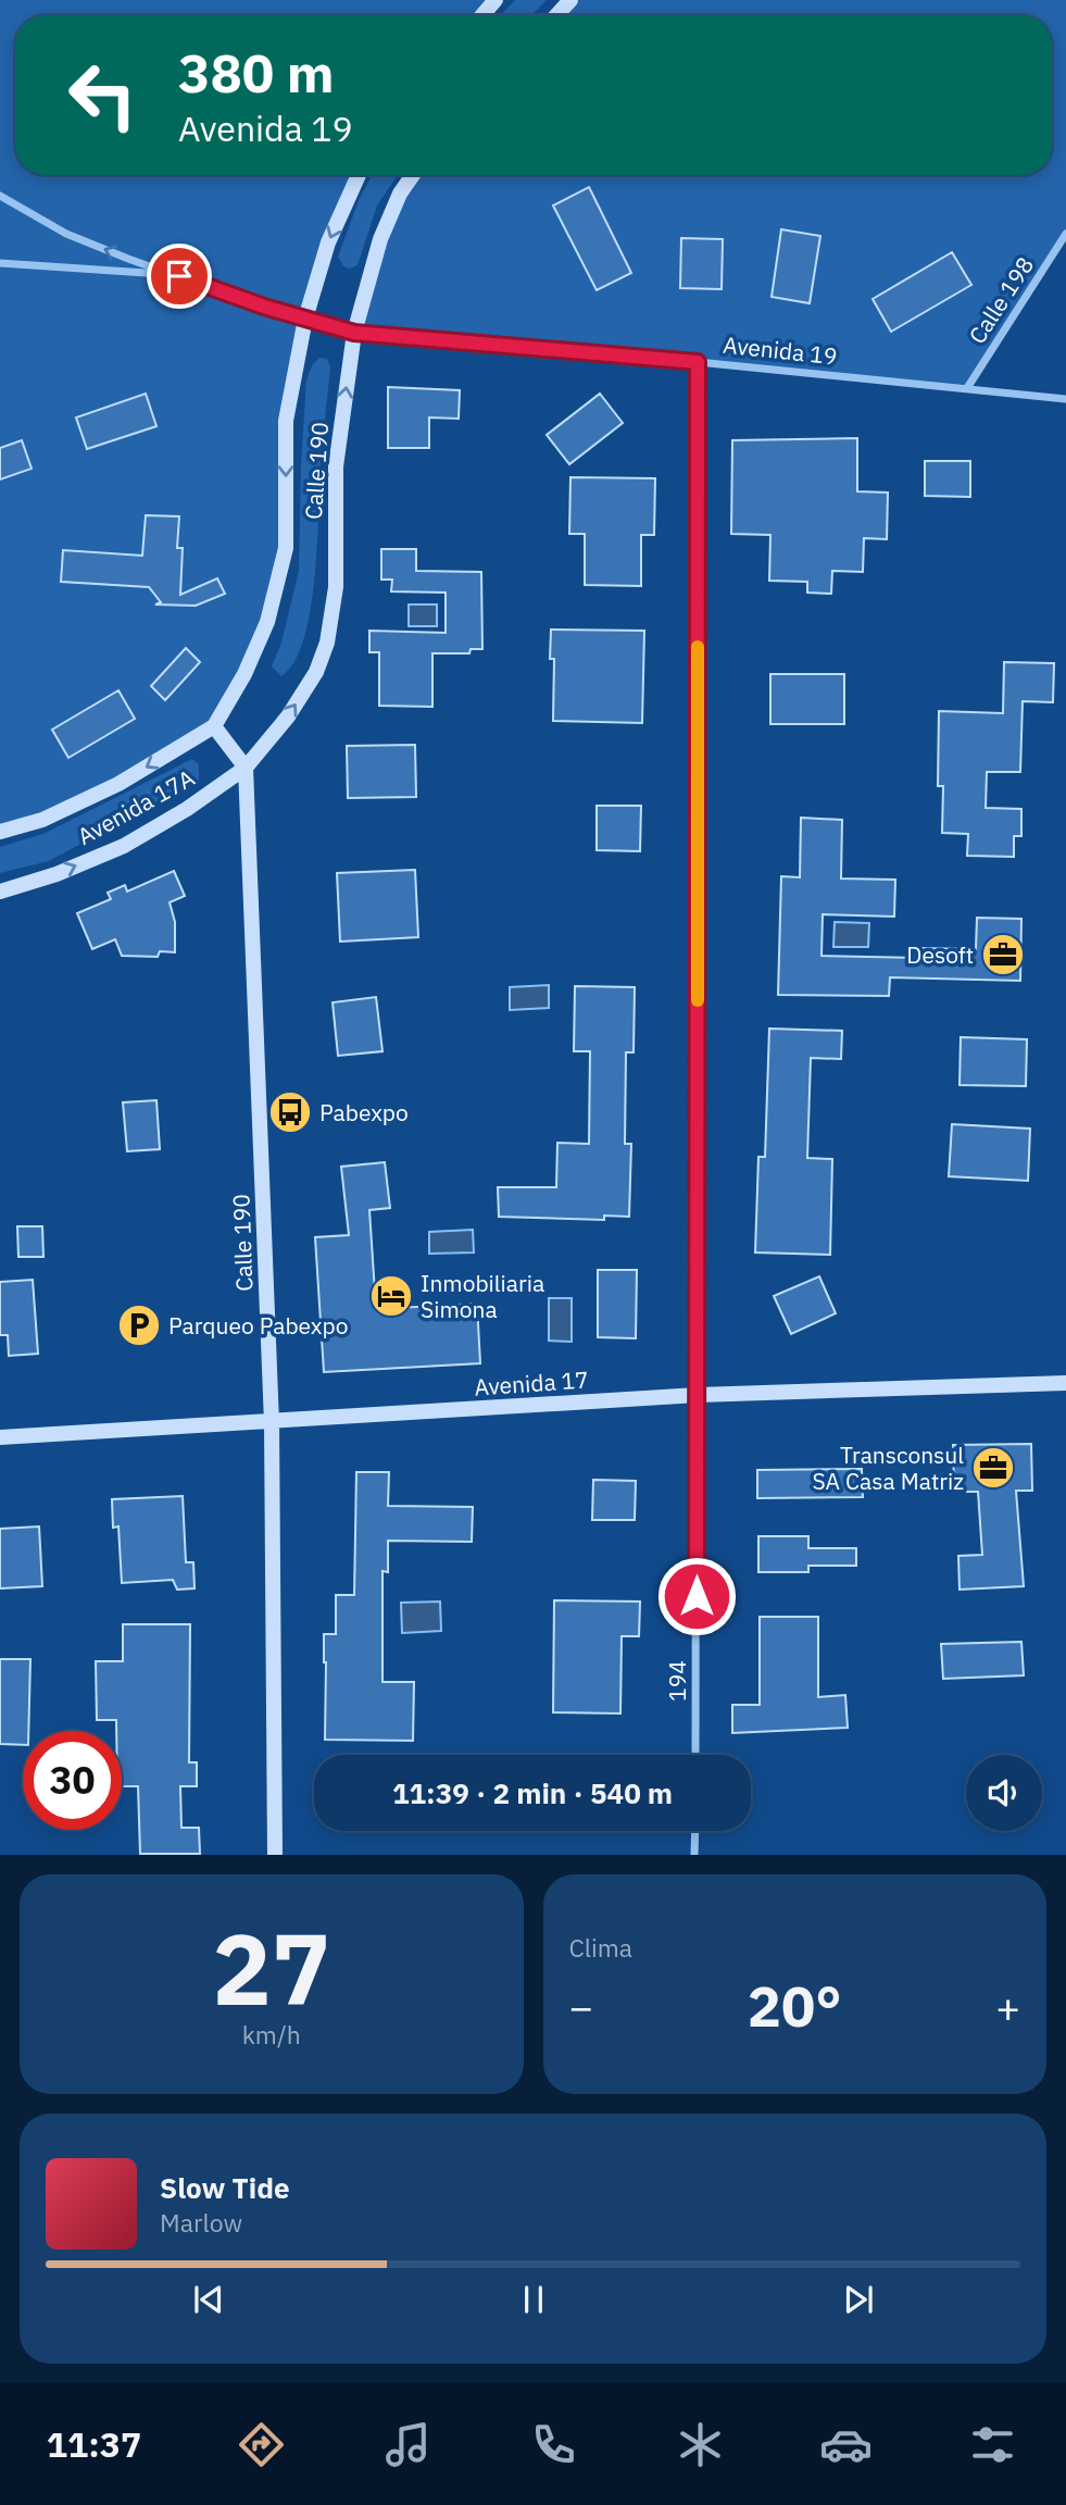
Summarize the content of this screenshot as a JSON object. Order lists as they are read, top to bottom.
{
  "streets": {
    "main road": ["Calle 190", "Avenida 17A", "Avenida 17"],
    "street": ["Calle 198", "Avenida 19", "194"]
  },
  "crossings": [
    ["Calle 198", "Avenida 19"],
    ["Avenida 19", "Calle 190"],
    ["Avenida 19", "194"],
    ["Calle 190", "Avenida 17A"],
    ["Calle 190", "Avenida 17"],
    ["Avenida 17", "194"]
  ],
  "places": {
    "office": ["Desoft", "Transconsul SA Casa Matriz"],
    "bus stop": ["Pabexpo"],
    "hotel": ["Inmobiliaria Simona"],
    "parking": ["Parqueo Pabexpo"]
  },
  "page": {
    "turn": ["380 m", "Avenida 19"],
    "limit": "30",
    "trip": "11:39 · 2 min · 540 m",
    "tile": [
      ["27", "km/h"],
      "Clima"
    ],
    "heat": ["−", "20°", "+"],
    "song": ["Slow Tide", "Marlow"],
    "tabs": "11:37"
  }
}
